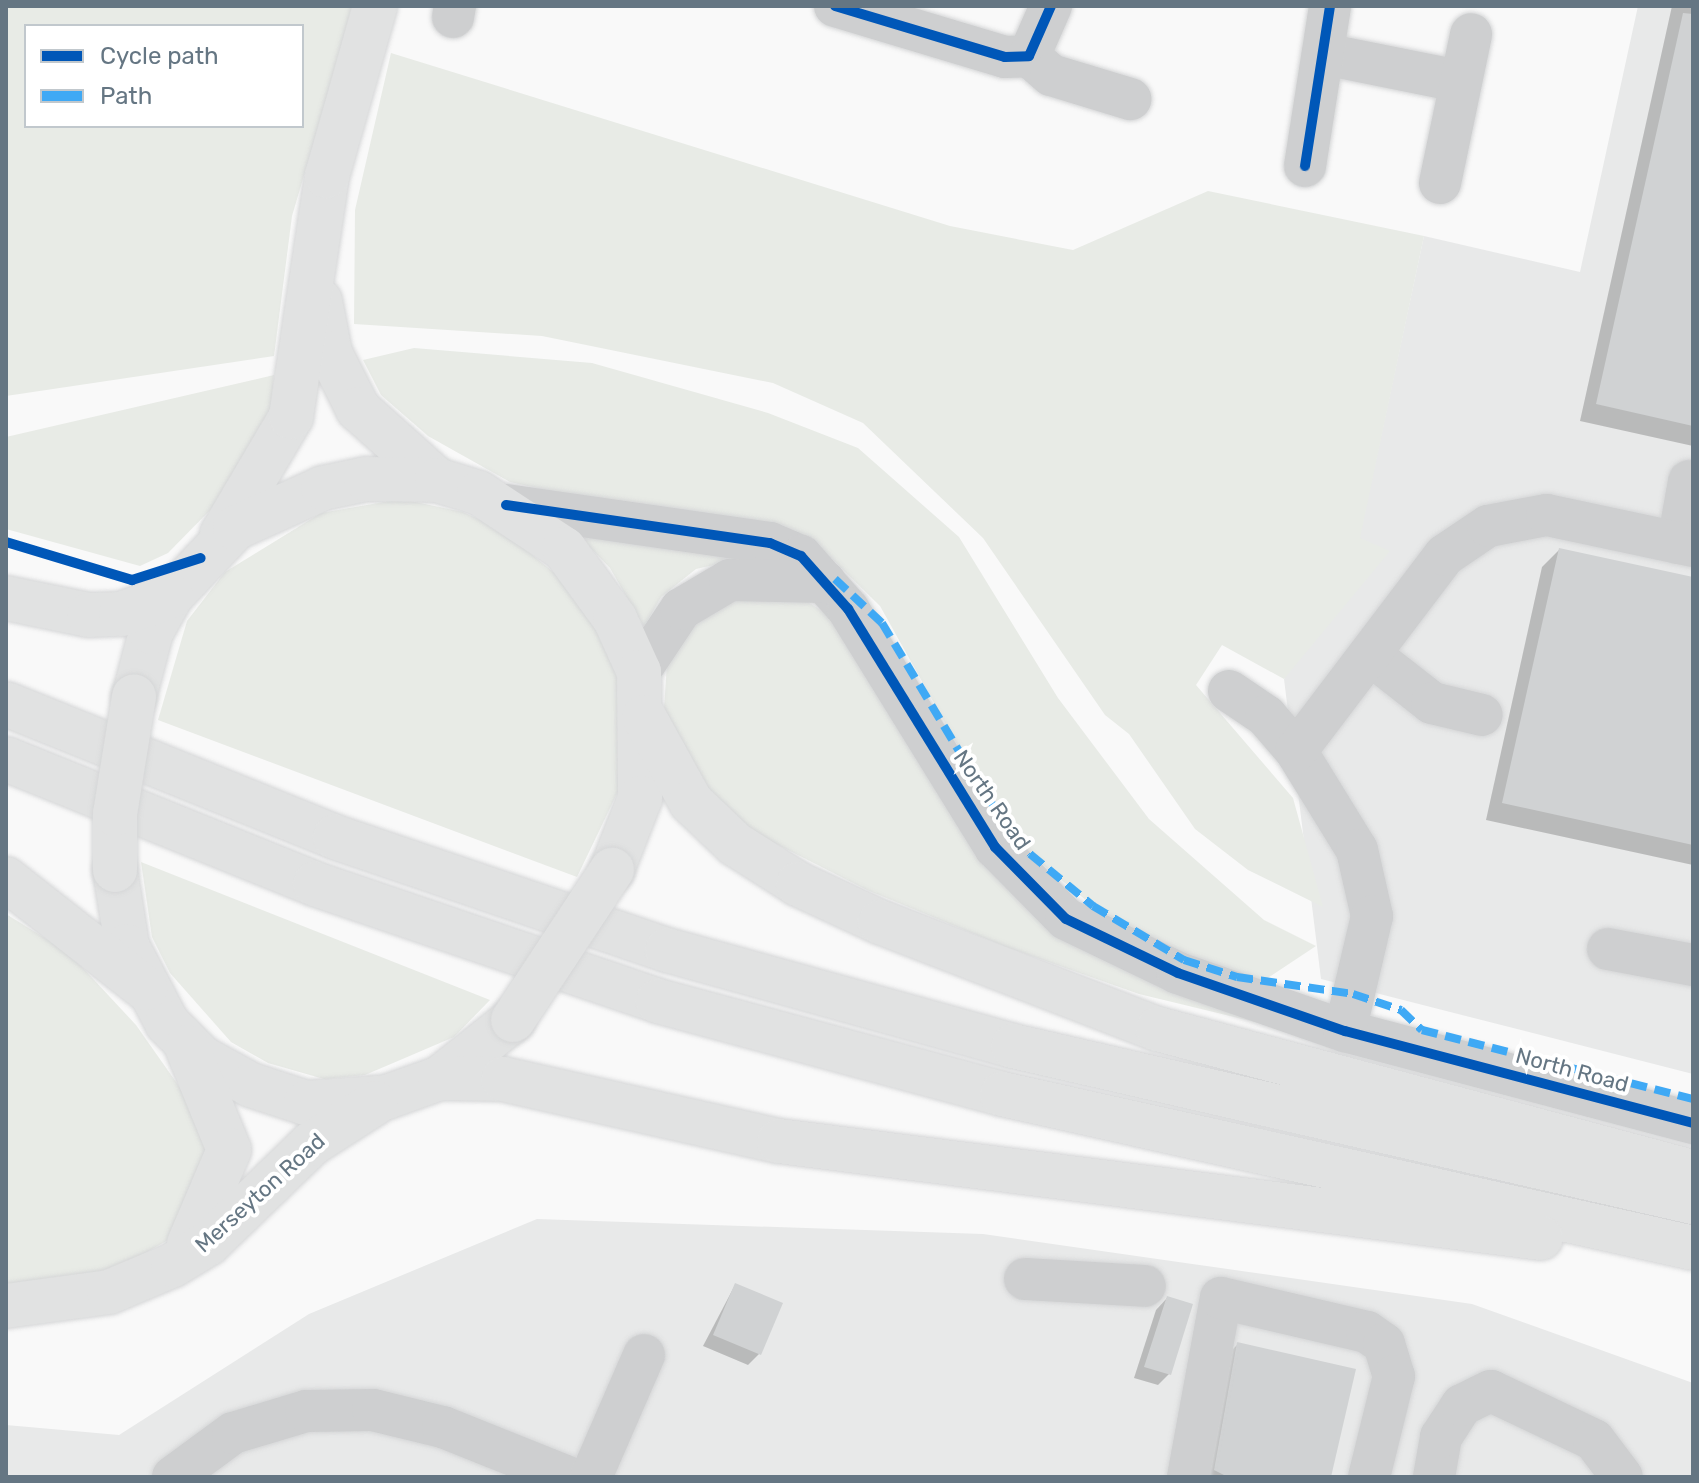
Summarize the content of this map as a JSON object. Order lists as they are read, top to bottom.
{
  "streets": {
    "main road": ["Merseyton Road"],
    "street": ["North Road"]
  },
  "legend": ["Cycle path", "Path"]
}
